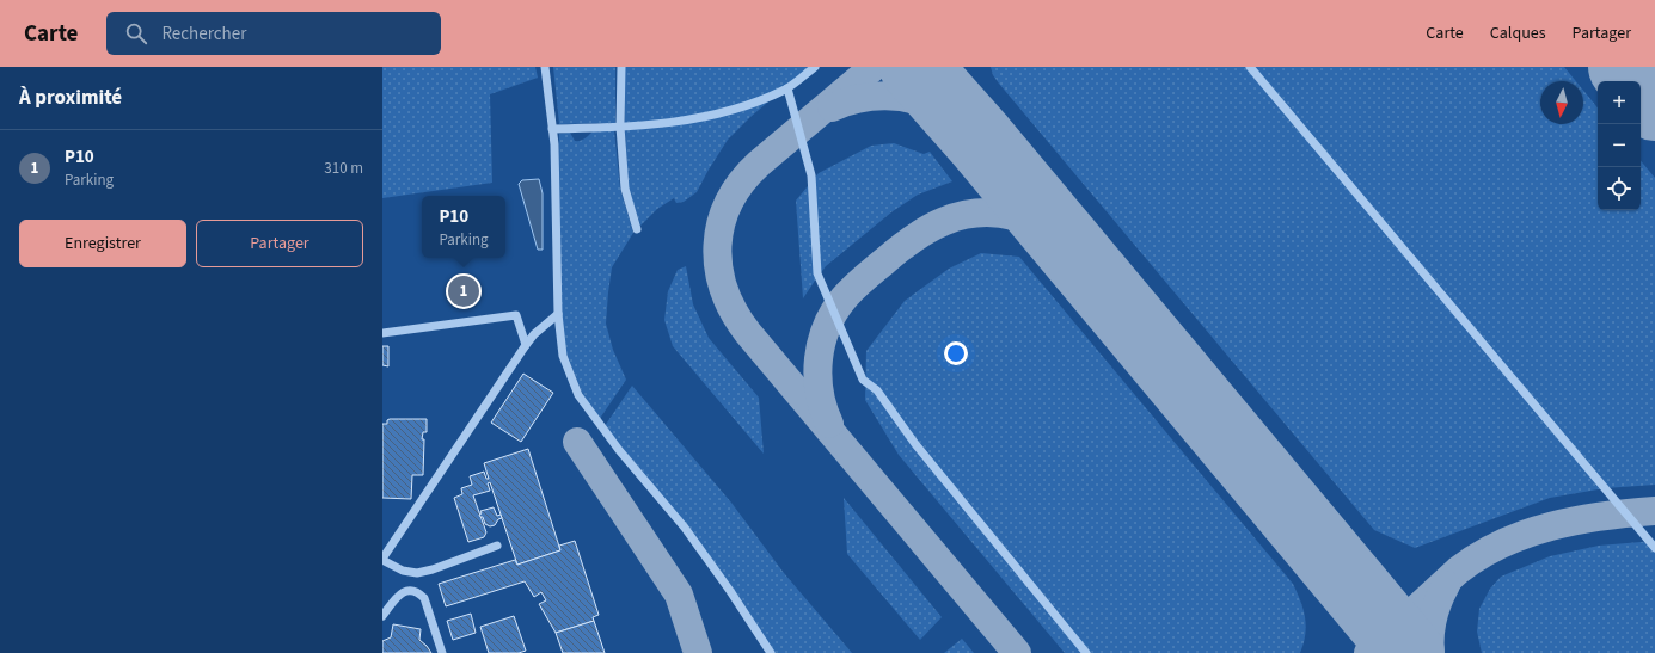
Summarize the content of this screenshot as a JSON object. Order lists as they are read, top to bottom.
{
  "north": "bottom",
  "page": {
    "header": "Carte",
    "search": "Rechercher",
    "nav": ["Carte", "Calques", "Partager"],
    "heading": "À proximité",
    "map_buttons": ["+", "−"],
    "list": [
      {
        "mark": "1",
        "name": "P10",
        "note": "Parking",
        "value": "310 m"
      }
    ],
    "popup": ["P10", "Parking"],
    "buttons": ["Enregistrer", "Partager"],
    "pins": "1"
  }
}
